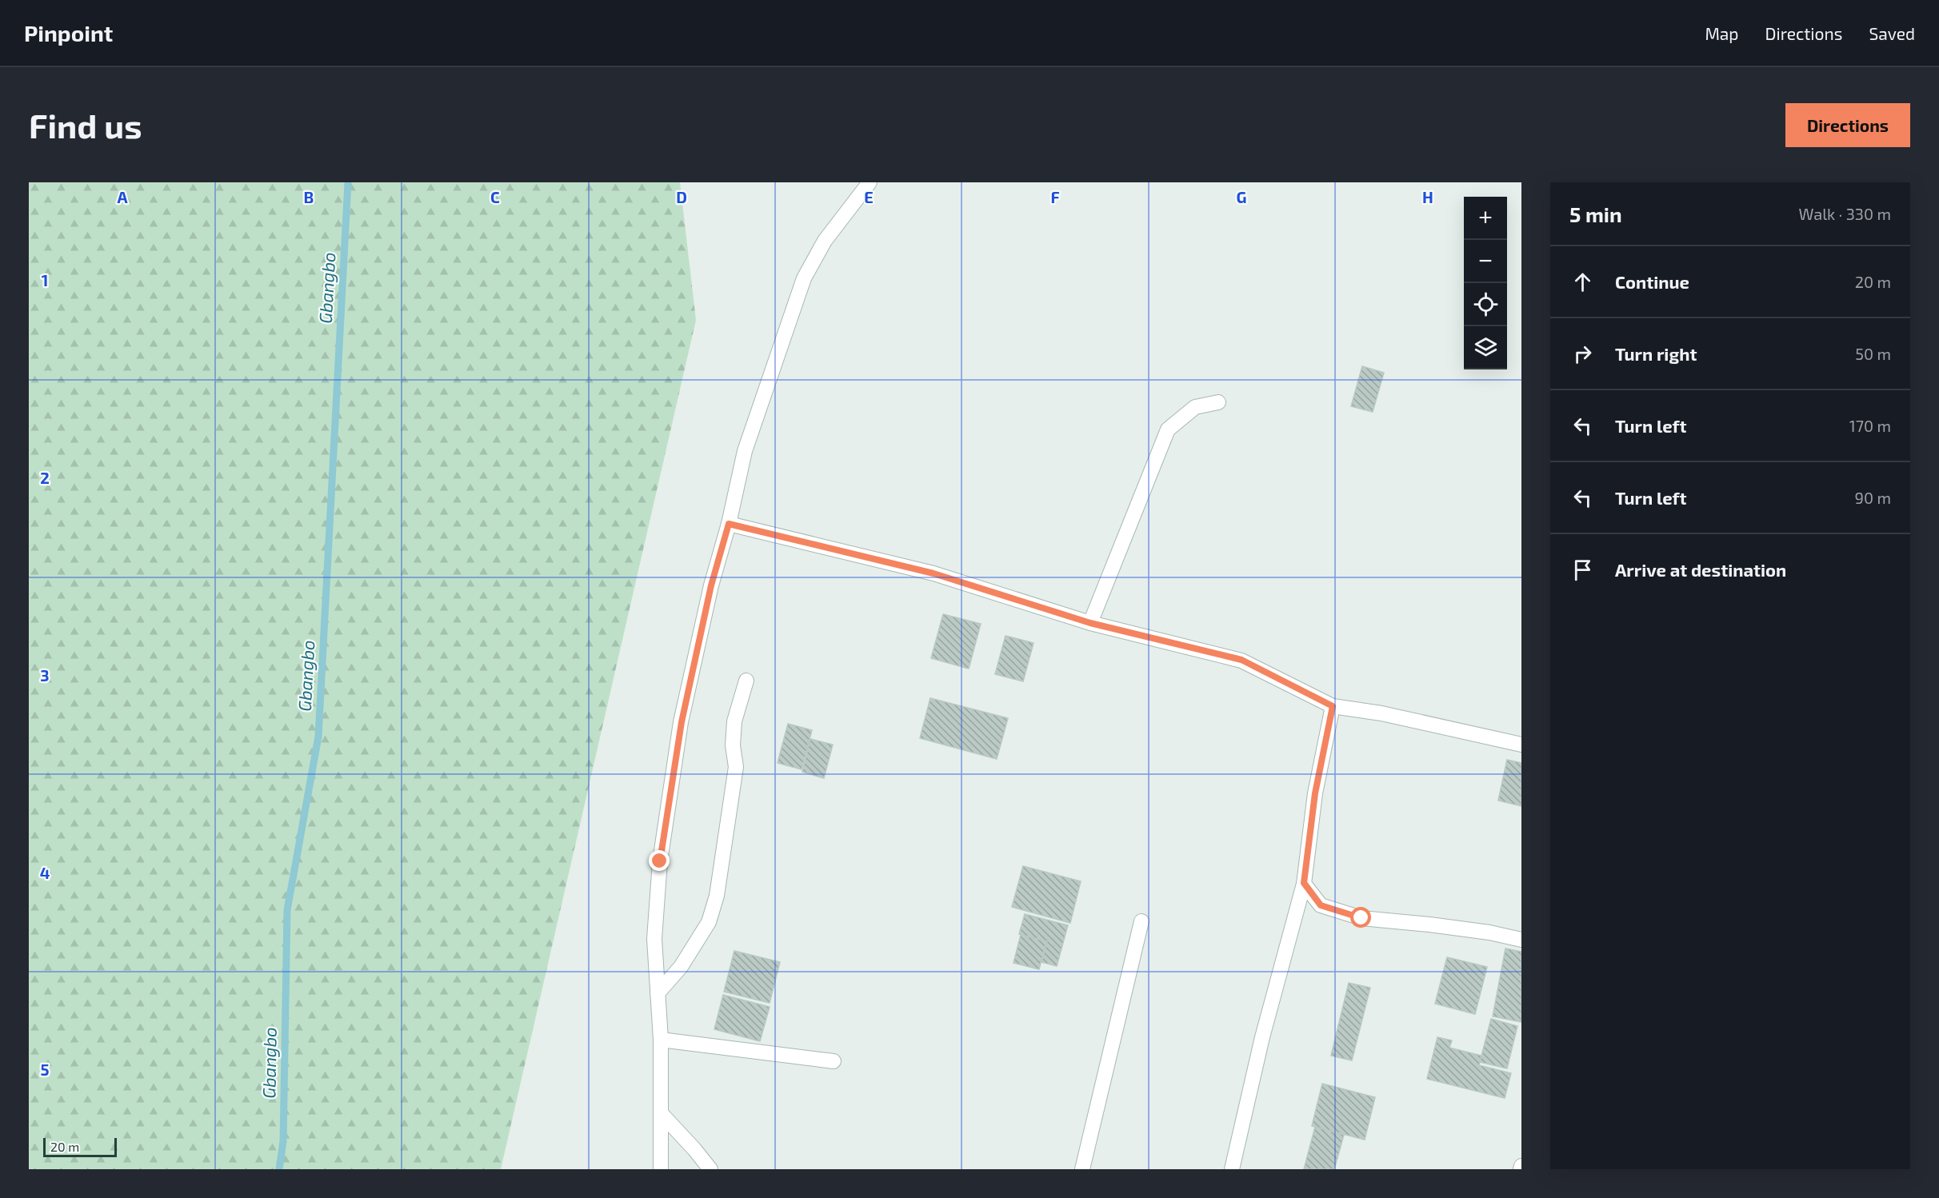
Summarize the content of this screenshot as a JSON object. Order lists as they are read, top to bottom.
{
  "water": ["Gbangbo"],
  "scale_bar": "20 m",
  "page": {
    "header": "Pinpoint",
    "nav": ["Map", "Directions", "Saved"],
    "buttons": "Directions",
    "title": "Find us",
    "heading": ["5 min", "Walk · 330 m"],
    "map_buttons": ["+", "−"],
    "list": [
      ["Continue", "20 m"],
      ["Turn right", "50 m"],
      ["Turn left", "170 m"],
      ["Turn left", "90 m"],
      "Arrive at destination"
    ],
    "scale": "20 m"
  },
  "grid": {
    "columns": [
      "A",
      "B",
      "C",
      "D",
      "E",
      "F",
      "G",
      "H"
    ],
    "rows": [
      "1",
      "2",
      "3",
      "4",
      "5"
    ]
  }
}
